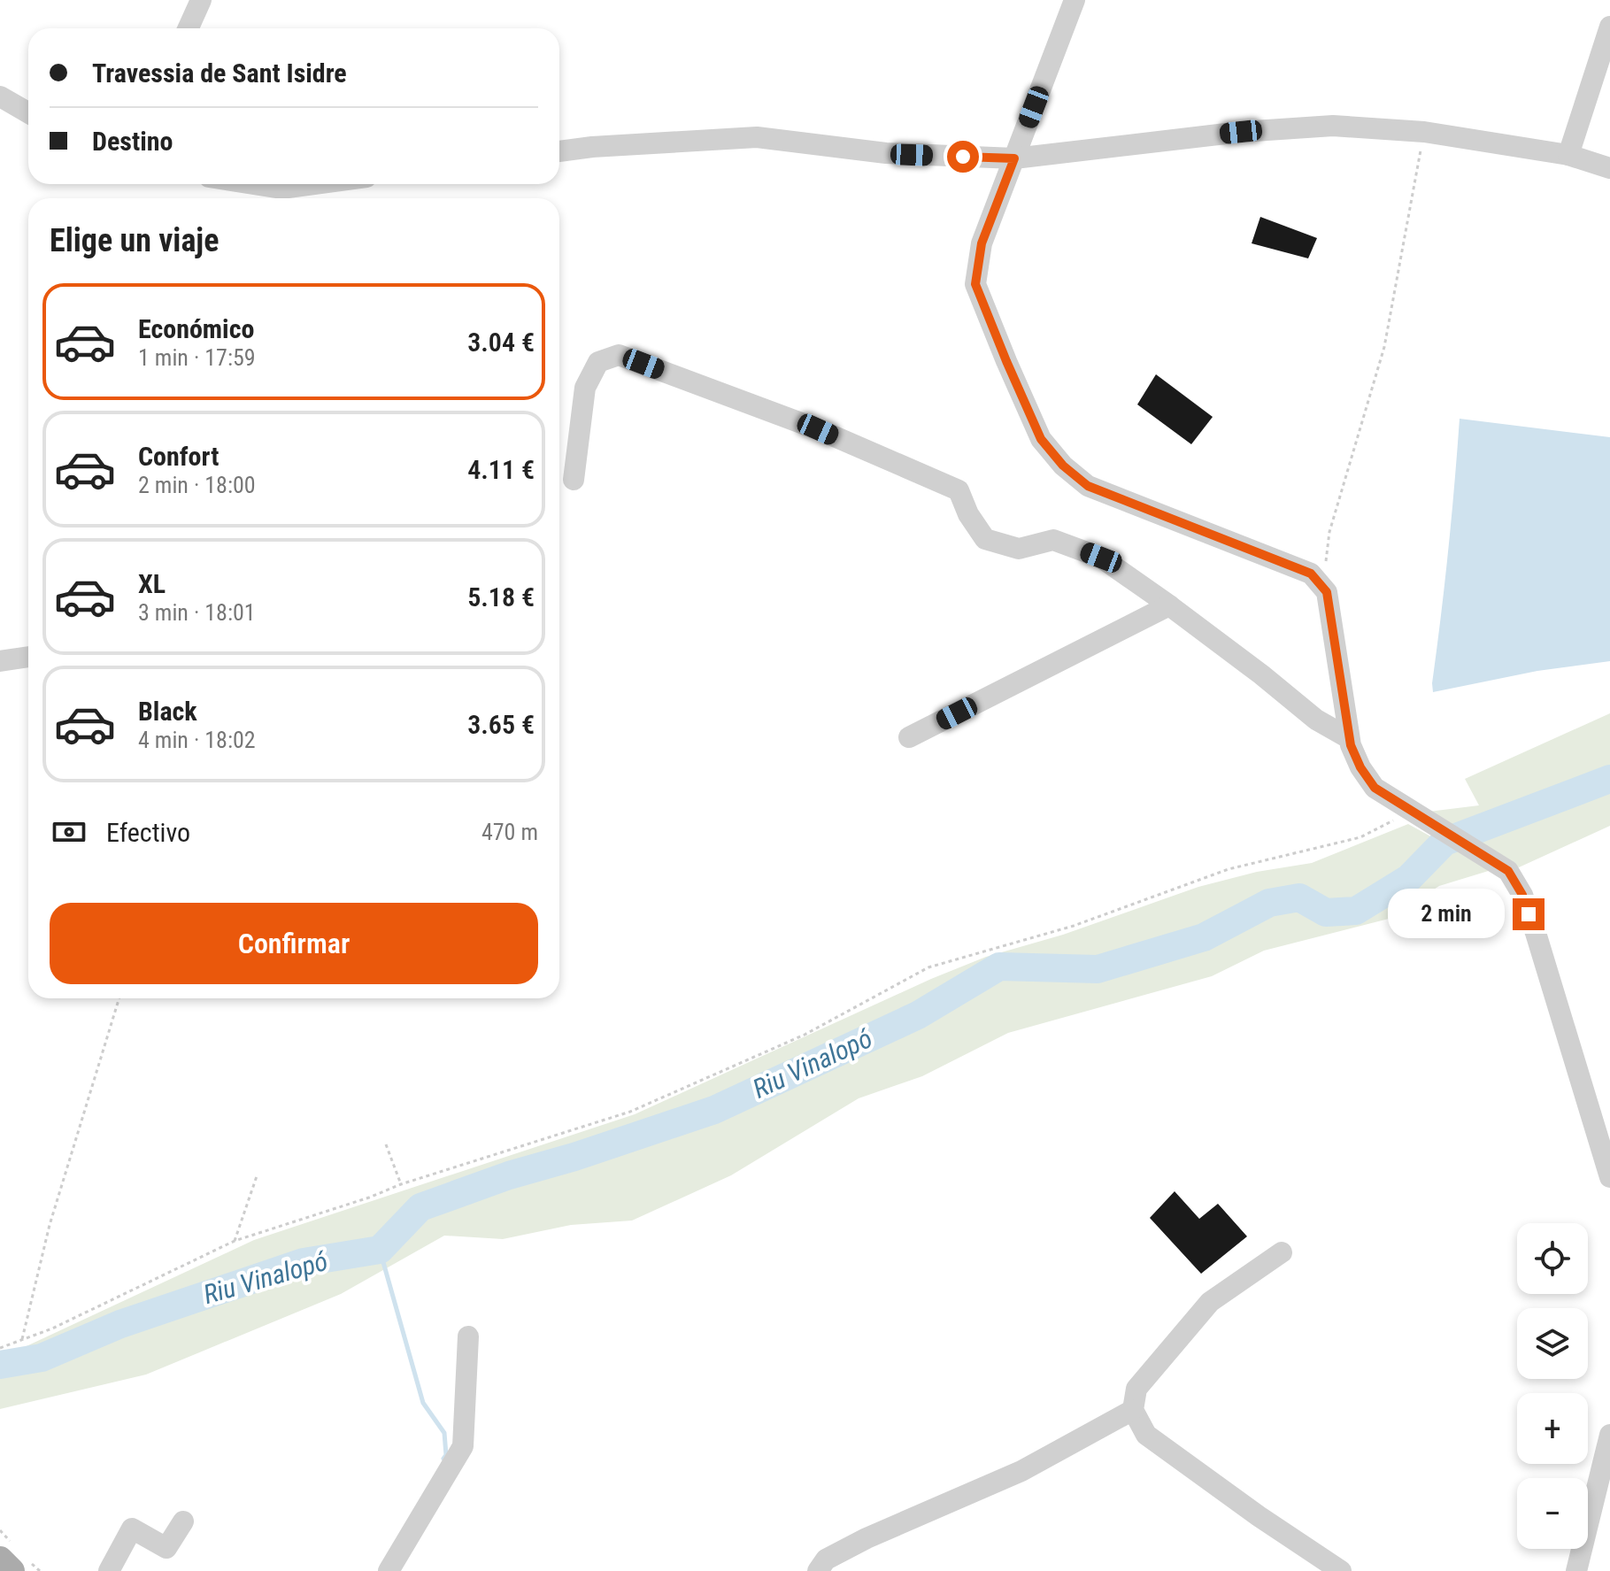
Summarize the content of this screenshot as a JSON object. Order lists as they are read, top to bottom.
{
  "water": ["Riu Vinalopó"],
  "page": {
    "banner": ["Travessia de Sant Isidre", "Destino"],
    "heading": "Elige un viaje",
    "list": [
      {
        "name": "Económico",
        "note": "1 min · 17:59",
        "value": "3.04 €"
      },
      {
        "name": "Confort",
        "note": "2 min · 18:00",
        "value": "4.11 €"
      },
      {
        "name": "XL",
        "note": "3 min · 18:01",
        "value": "5.18 €"
      },
      {
        "name": "Black",
        "note": "4 min · 18:02",
        "value": "3.65 €"
      }
    ],
    "pay": ["Efectivo", "470 m"],
    "bubble": "2 min",
    "buttons": "Confirmar",
    "map_buttons": ["+", "−"]
  }
}
